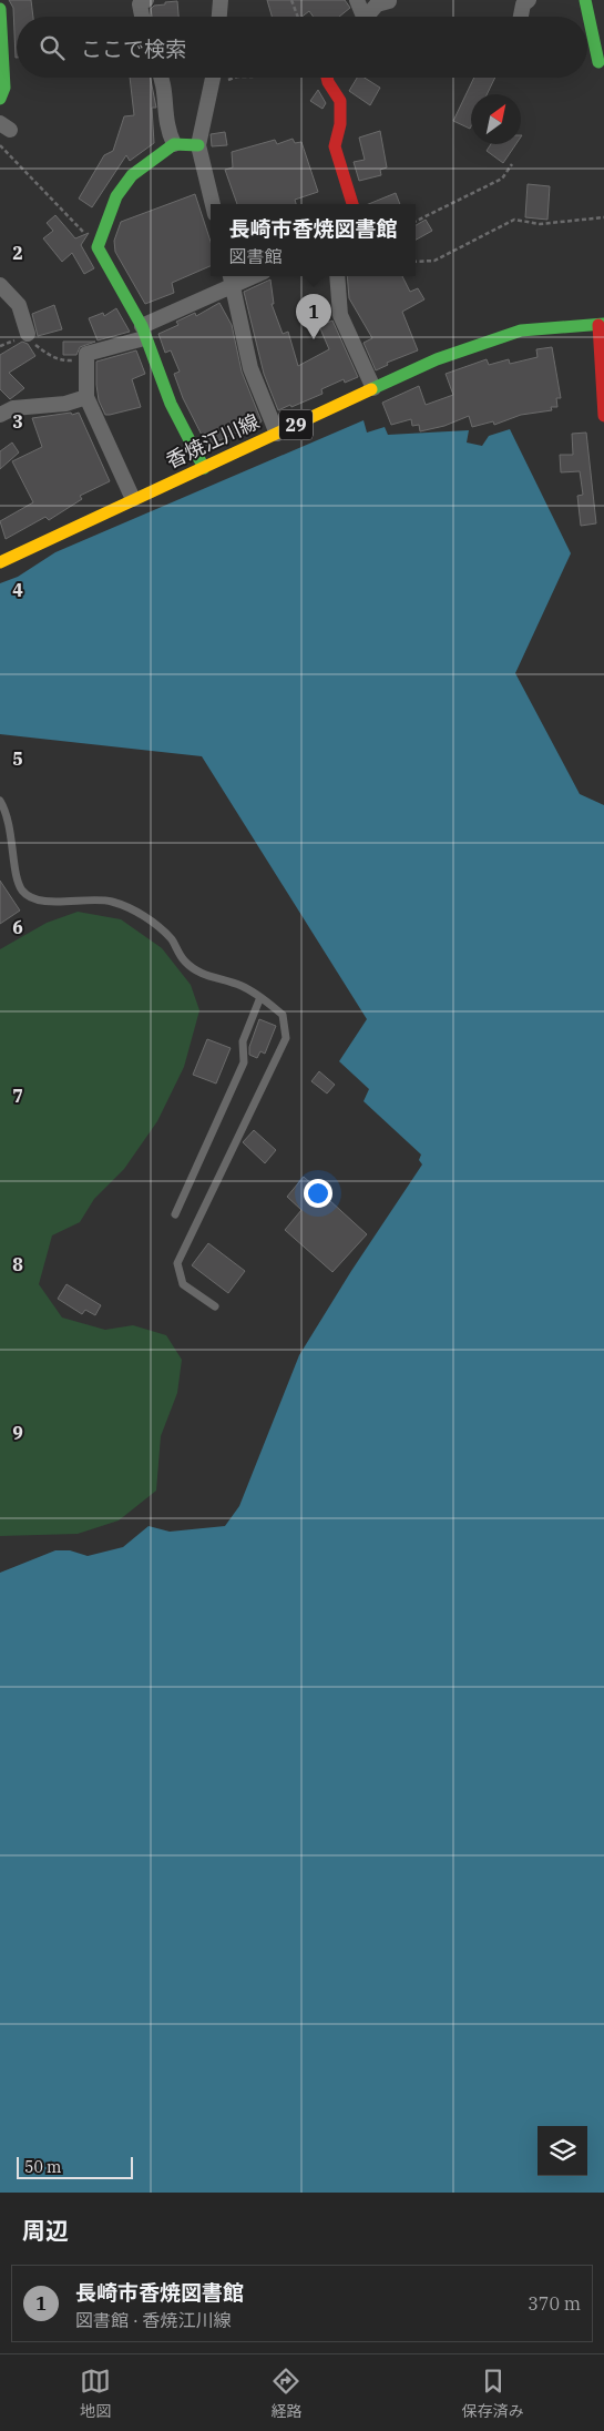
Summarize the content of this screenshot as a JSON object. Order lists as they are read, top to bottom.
{
  "streets": {
    "street": ["29", "香焼江川線"]
  },
  "scale_bar": "50 m",
  "north": "top right",
  "page": {
    "search": "ここで検索",
    "popup": ["長崎市香焼図書館", "図書館"],
    "pins": "1",
    "scale": "50 m",
    "heading": "周辺",
    "list": [
      {
        "mark": "1",
        "name": "長崎市香焼図書館",
        "note": "図書館 · 香焼江川線",
        "value": "370 m"
      }
    ],
    "nav": ["地図", "経路", "保存済み"]
  },
  "grid": {
    "rows": [
      "2",
      "3",
      "4",
      "5",
      "6",
      "7",
      "8",
      "9"
    ]
  }
}
